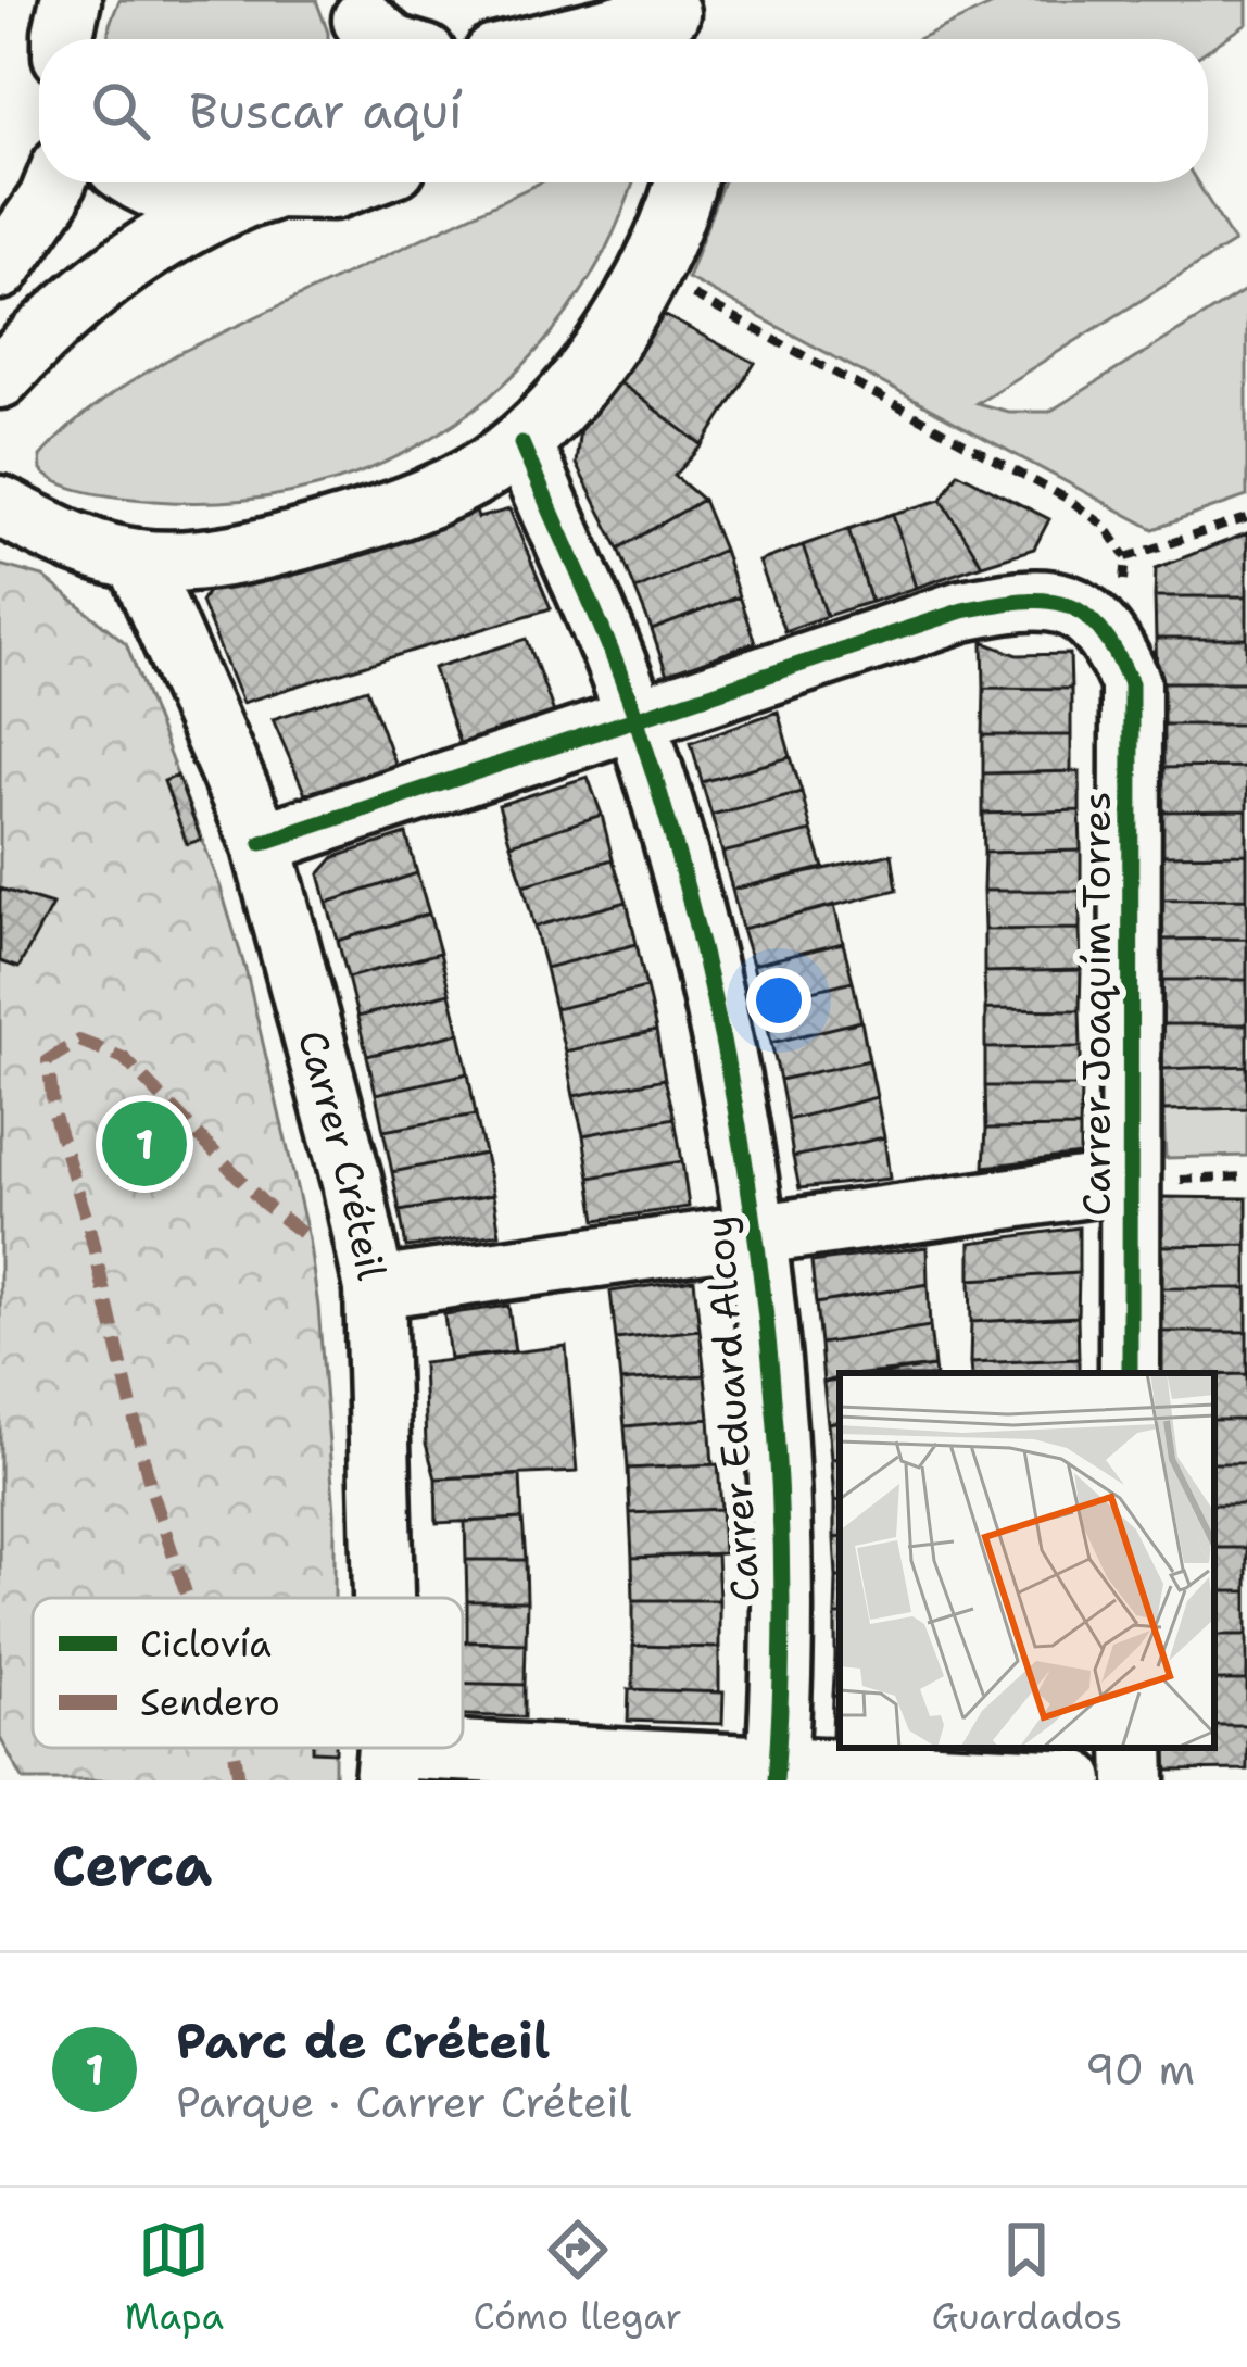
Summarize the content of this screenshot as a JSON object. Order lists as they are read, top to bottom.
{
  "streets": {
    "street": ["Carrer Joaquím Torres", "Carrer Créteil", "Carrer Eduard Alcoy"]
  },
  "crossings": [
    ["Carrer Joaquím Torres", "Carrer Eduard Alcoy"]
  ],
  "legend": ["Ciclovía", "Sendero"],
  "page": {
    "search": "Buscar aquí",
    "pins": "1",
    "heading": "Cerca",
    "list": [
      {
        "mark": "1",
        "name": "Parc de Créteil",
        "note": "Parque · Carrer Créteil",
        "value": "90 m"
      }
    ],
    "nav": ["Mapa", "Cómo llegar", "Guardados"]
  }
}
